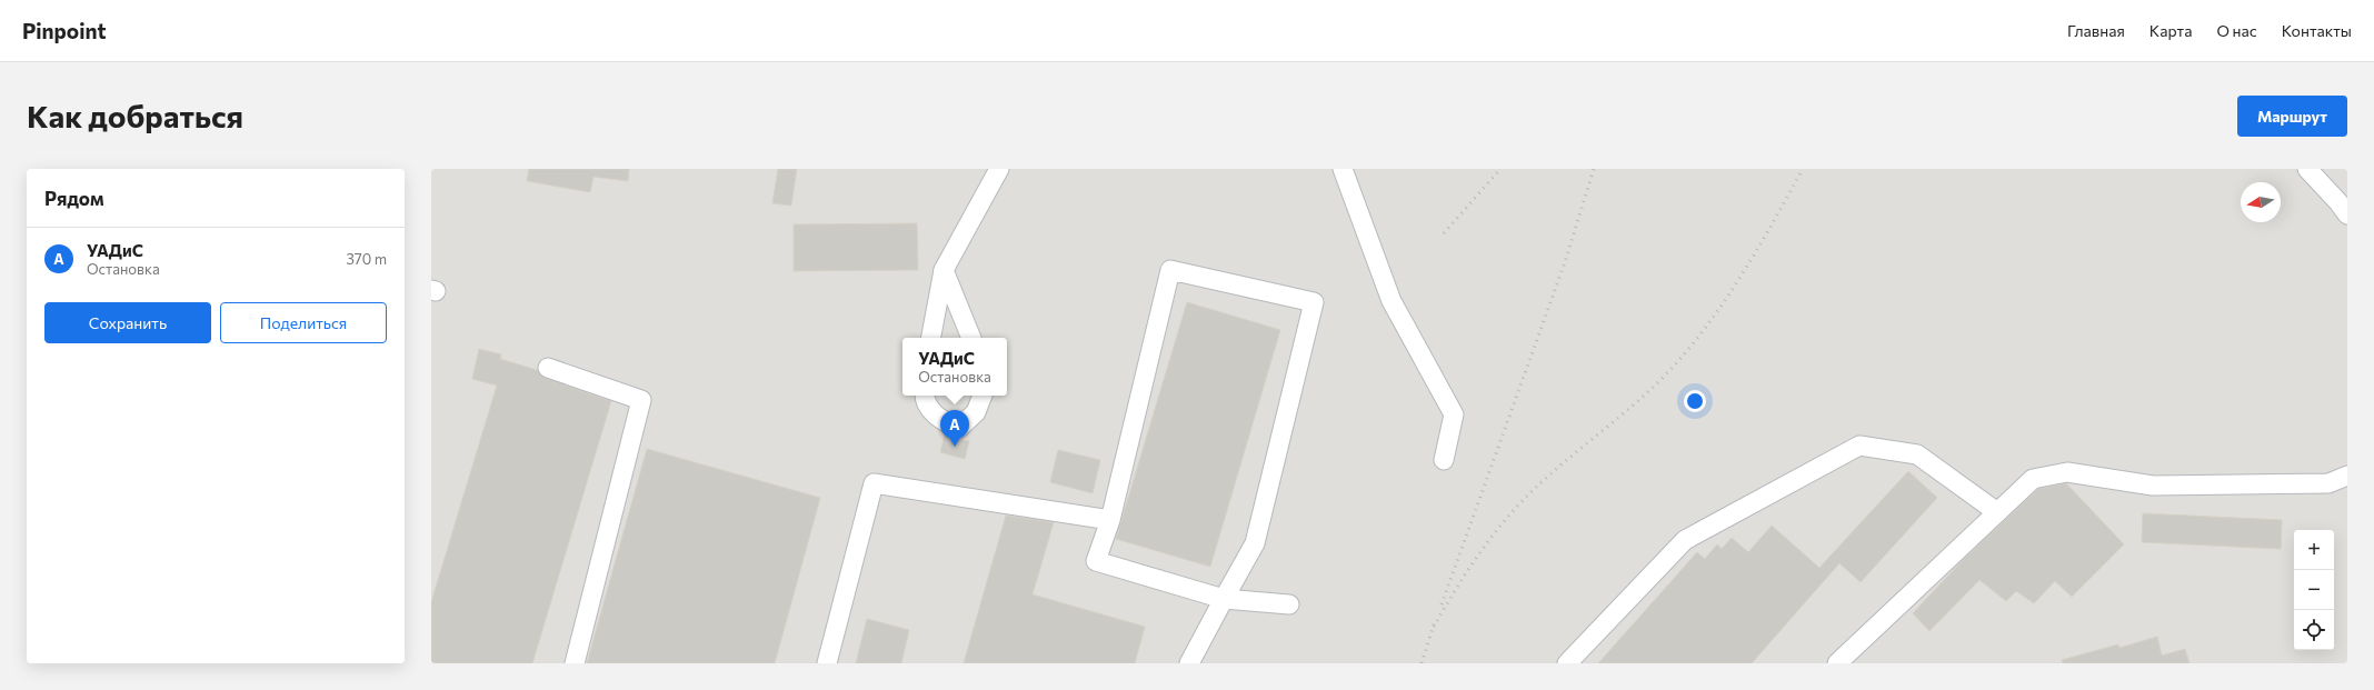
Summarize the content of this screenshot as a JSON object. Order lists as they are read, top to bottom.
{
  "north": "left",
  "page": {
    "header": "Pinpoint",
    "nav": [
      "Главная",
      "Карта",
      "О нас",
      "Контакты"
    ],
    "buttons": [
      "Маршрут",
      ["Сохранить", "Поделиться"]
    ],
    "title": "Как добраться",
    "heading": "Рядом",
    "list": [
      {
        "mark": "A",
        "name": "УАДиС",
        "note": "Остановка",
        "value": "370 m"
      }
    ],
    "popup": ["УАДиС", "Остановка"],
    "pins": "A",
    "map_buttons": ["+", "−"]
  }
}
